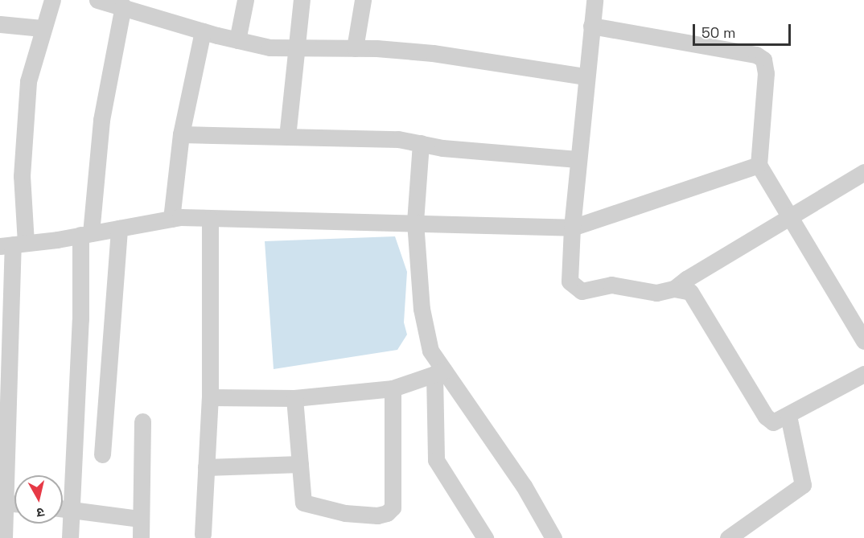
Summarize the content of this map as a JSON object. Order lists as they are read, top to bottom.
{
  "scale_bar": "50 m",
  "north": "bottom"
}
